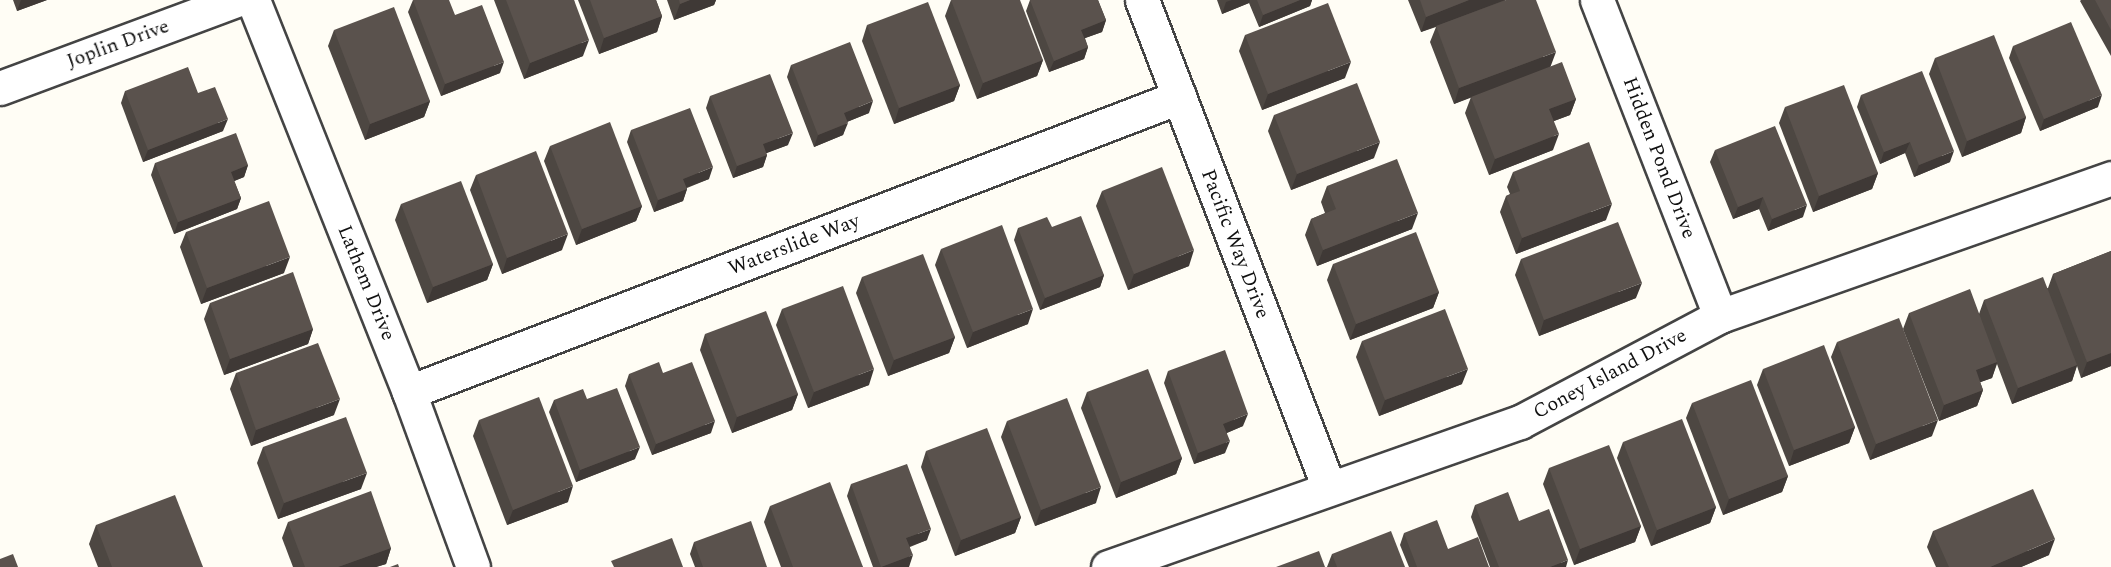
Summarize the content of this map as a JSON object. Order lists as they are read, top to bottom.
{
  "streets": {
    "street": [
      "Joplin Drive",
      "Hidden Pond Drive",
      "Pacific Way Drive",
      "Waterslide Way",
      "Lathem Drive",
      "Coney Island Drive"
    ]
  },
  "crossings": [
    ["Hidden Pond Drive", "Coney Island Drive"],
    ["Pacific Way Drive", "Waterslide Way"],
    ["Pacific Way Drive", "Coney Island Drive"],
    ["Waterslide Way", "Lathem Drive"]
  ]
}
